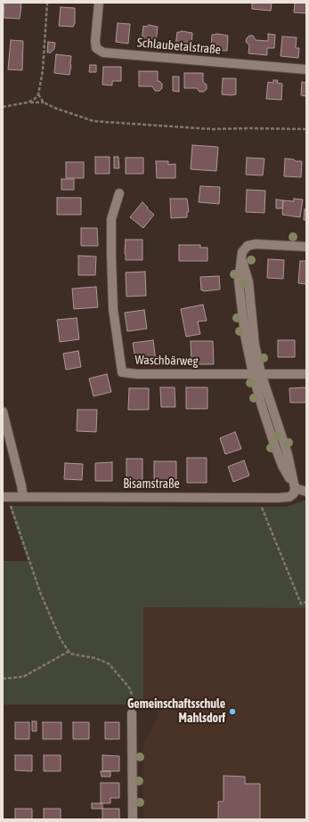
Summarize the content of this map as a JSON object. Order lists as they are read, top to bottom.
{
  "streets": {
    "street": ["Schlaubetalstraße", "Waschbärweg", "Bisamstraße"]
  },
  "places": ["Gemeinschaftsschule Mahlsdorf"]
}
